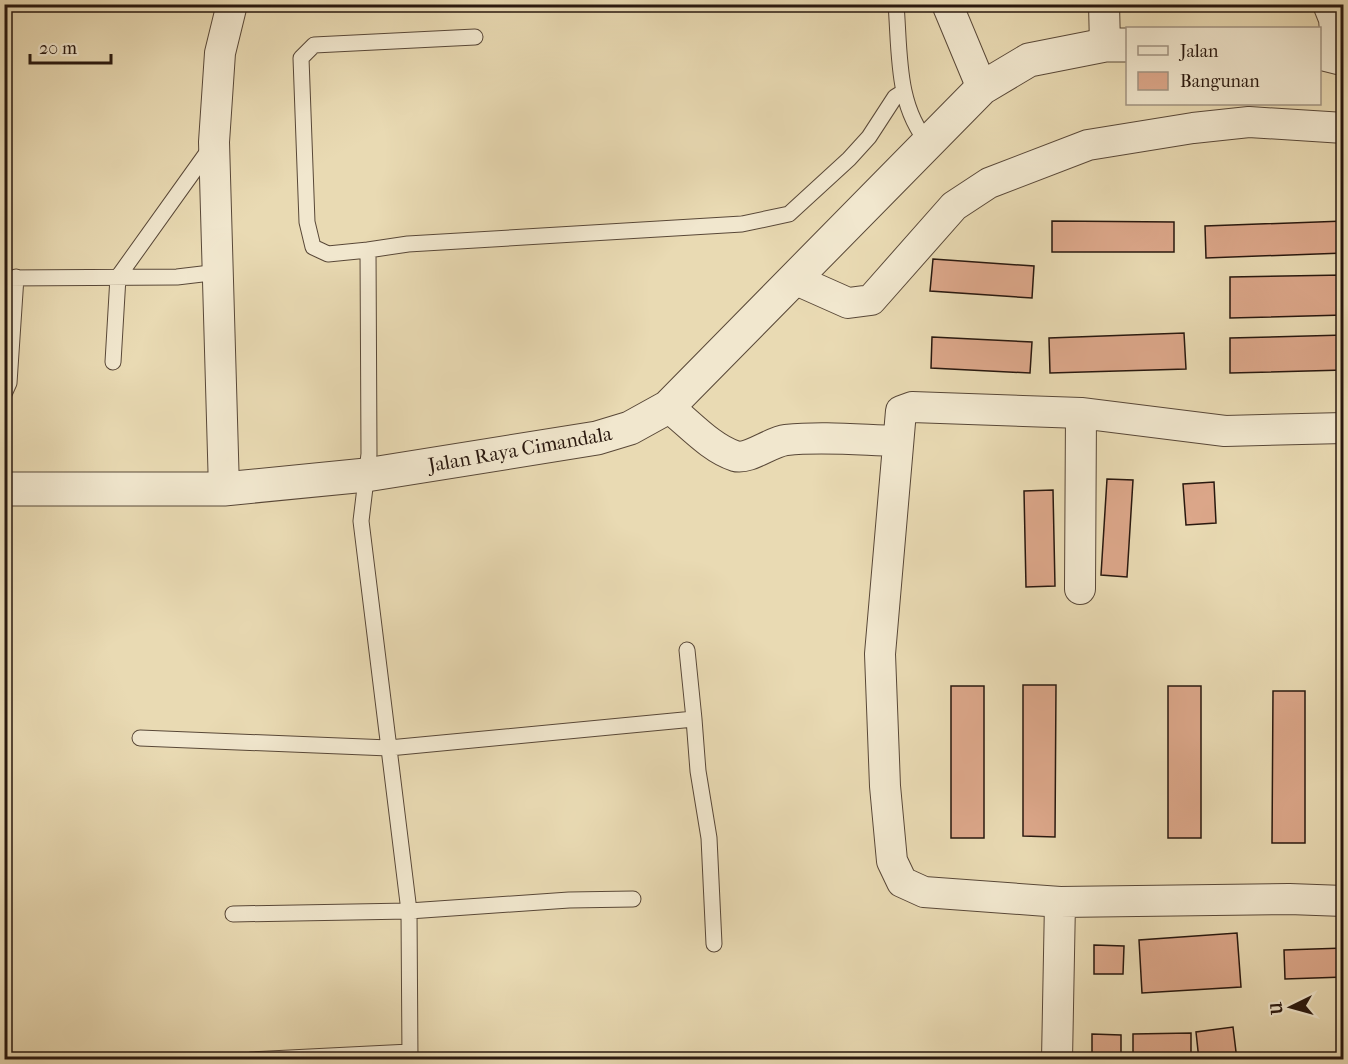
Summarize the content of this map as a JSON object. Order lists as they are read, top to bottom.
{
  "streets": {
    "street": ["Jalan Raya Cimandala"]
  },
  "legend": ["Jalan", "Bangunan"],
  "scale_bar": "20 m",
  "north": "left"
}
